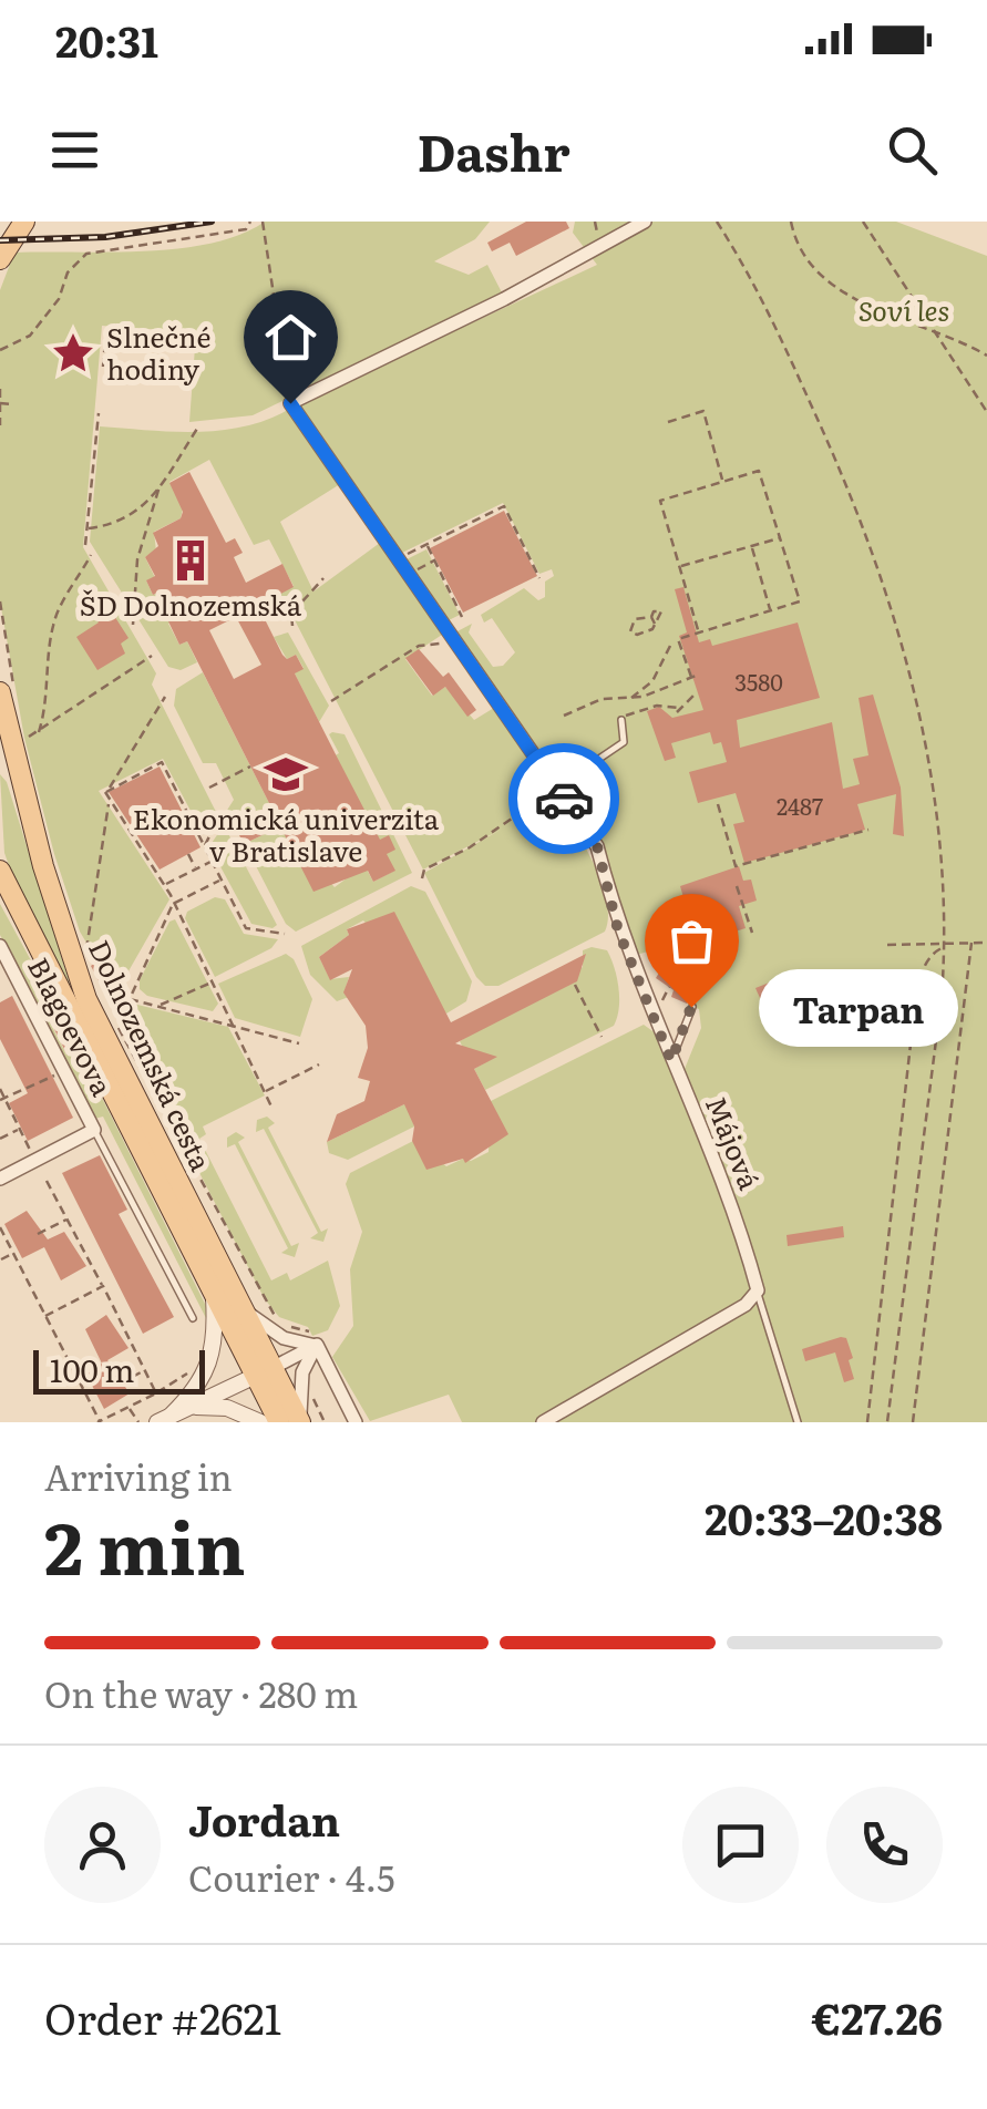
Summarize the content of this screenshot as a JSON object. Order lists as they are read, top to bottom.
{
  "streets": {
    "main road": ["Dolnozemská cesta"],
    "street": ["Blagoevova", "Májová"]
  },
  "parks": ["Soví les"],
  "places": {
    "place": ["Slnečné hodiny"],
    "building": ["ŠD Dolnozemská"],
    "school or university": ["Ekonomická univerzita v Bratislave"],
    "other": ["Tarpan"]
  },
  "house_numbers": ["3580", "2487"],
  "scale_bar": "100 m",
  "page": {
    "status": "20:31",
    "header": "Dashr",
    "bubble": "Tarpan",
    "scale": "100 m",
    "heading": ["2 min", "Arriving in", "20:33–20:38"],
    "panel": [
      "Jordan",
      "Courier · 4.5",
      "Order #2621",
      "€27.26"
    ],
    "bar": "On the way · 280 m"
  }
}
